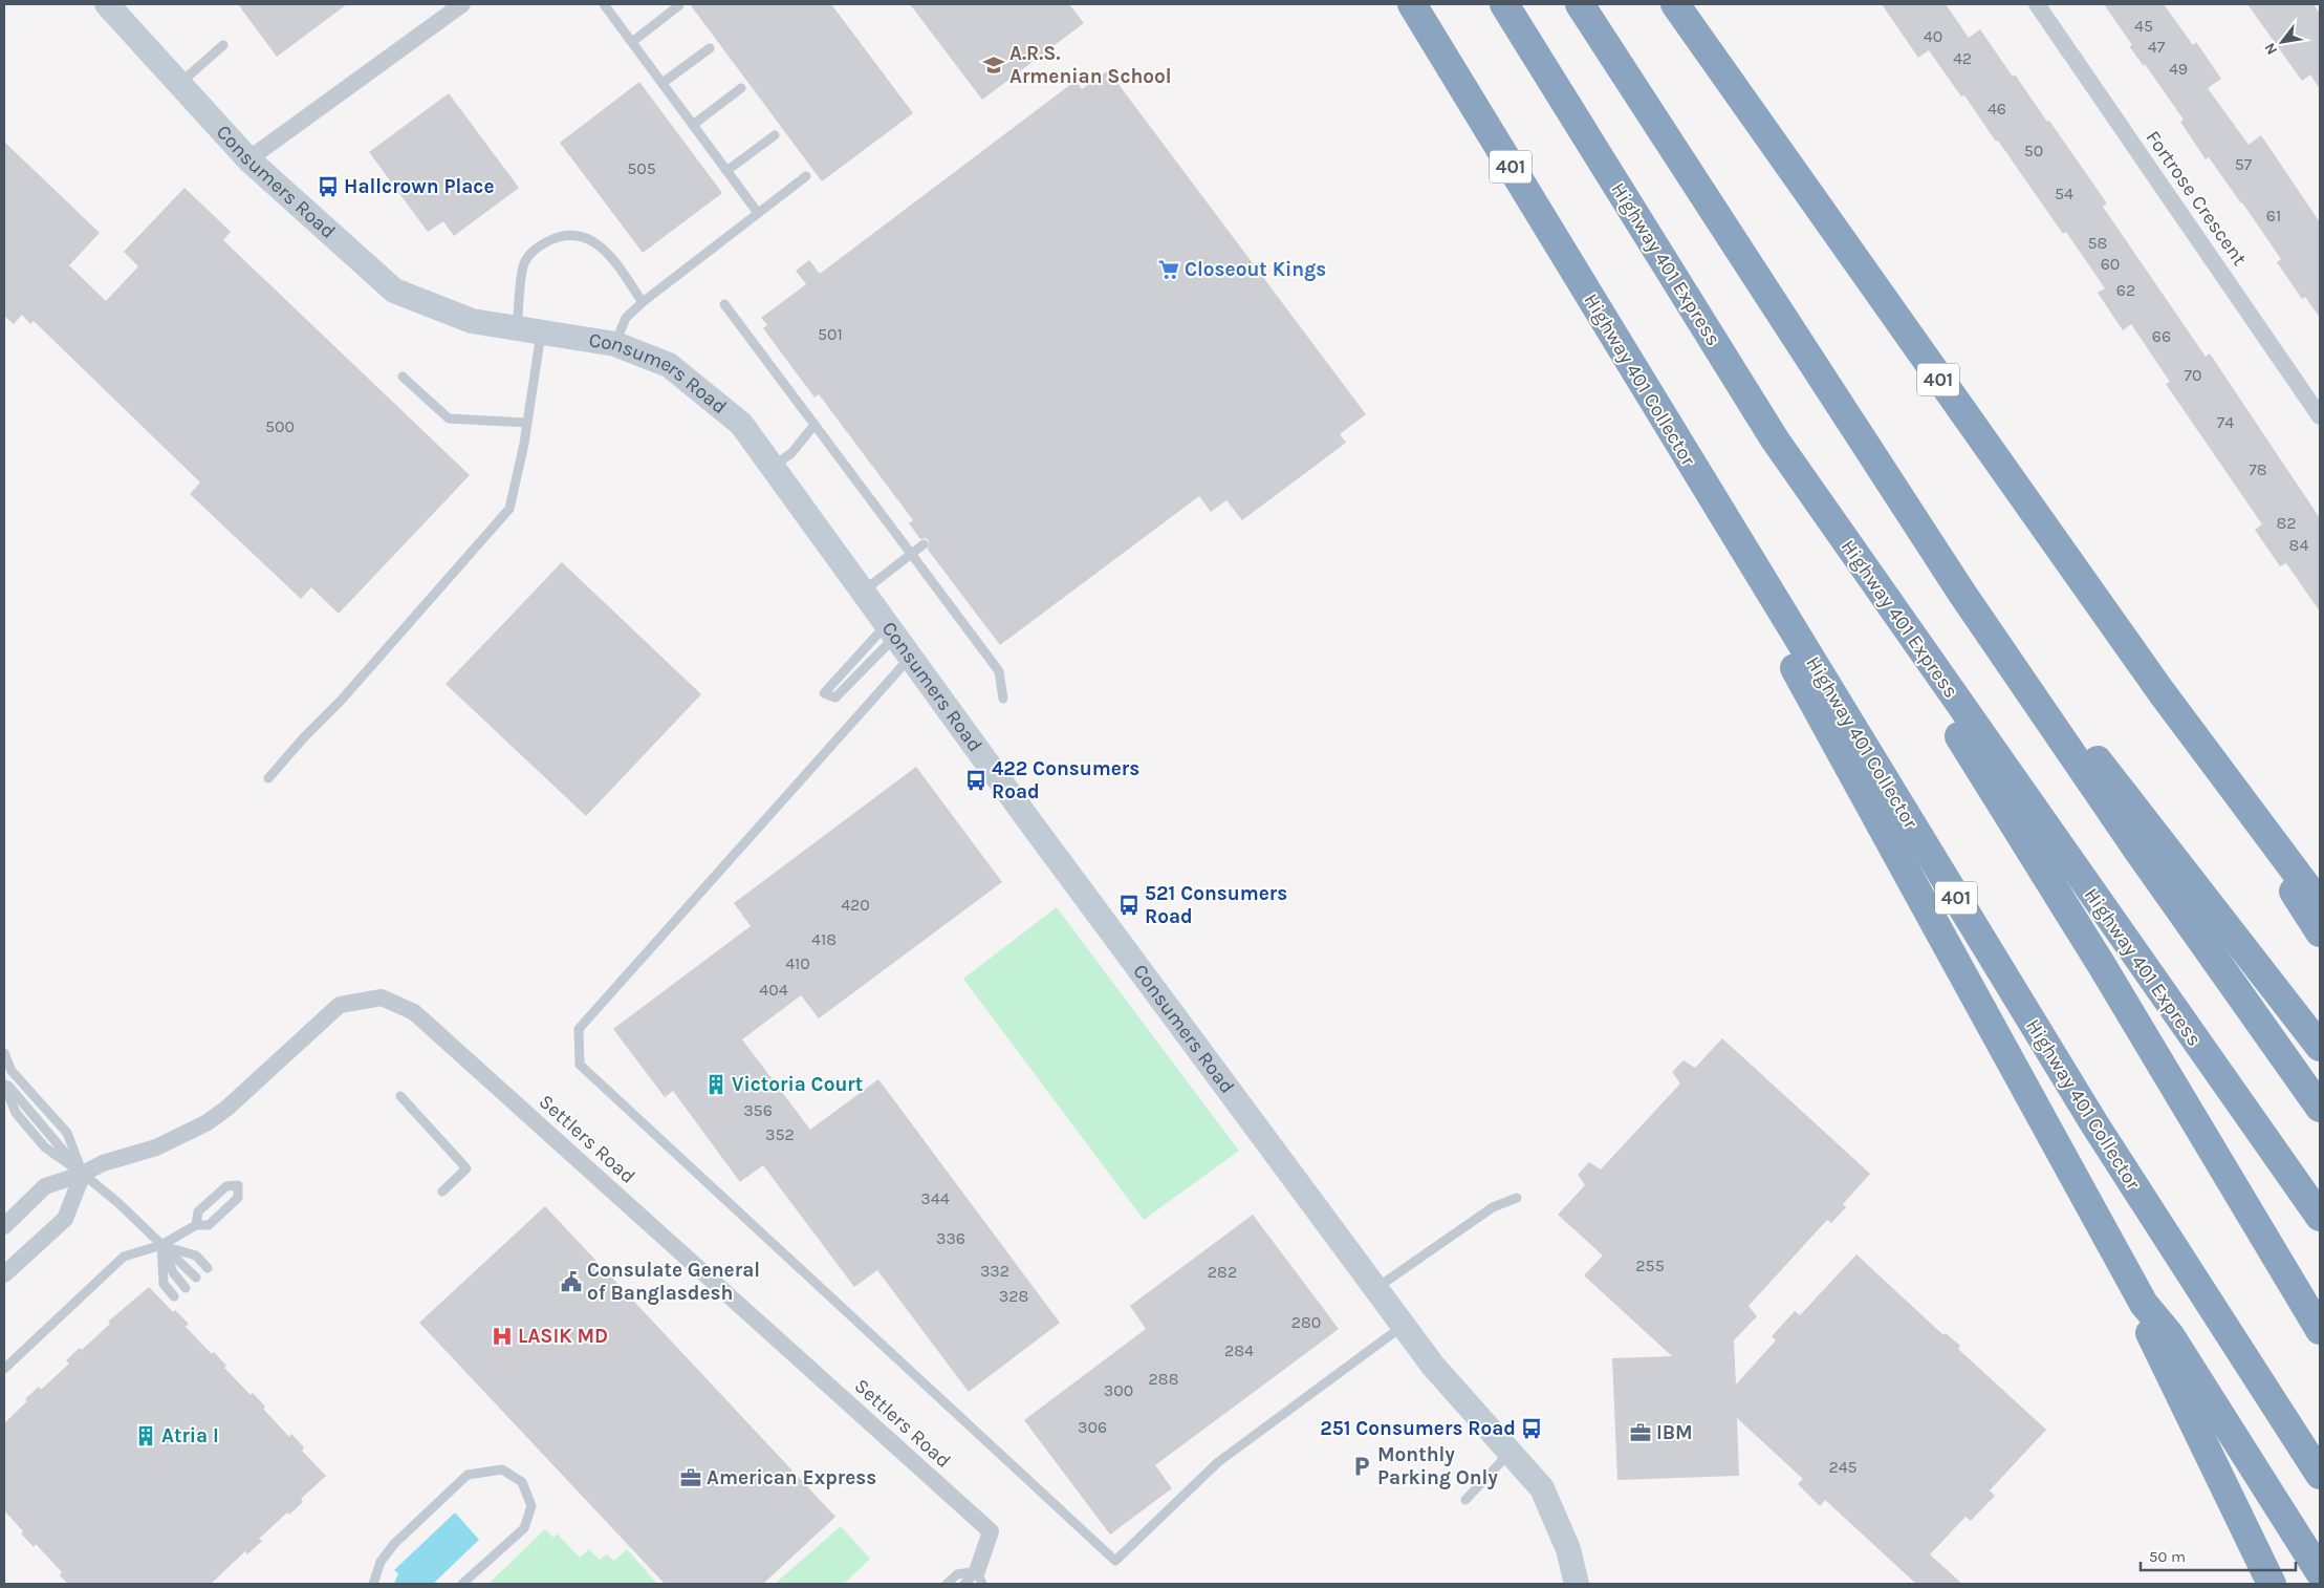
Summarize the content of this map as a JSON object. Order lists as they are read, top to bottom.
{
  "streets": {
    "highway": ["401", "Highway 401 Express", "Highway 401 Collector"],
    "street": ["Consumers Road", "Fortrose Crescent", "Settlers Road"]
  },
  "places": {
    "school or university": ["A.R.S. Armenian School"],
    "bus stop": [
      "Hallcrown Place",
      "422 Consumers Road",
      "521 Consumers Road",
      "251 Consumers Road"
    ],
    "supermarket": ["Closeout Kings"],
    "building": ["Victoria Court", "Atria I"],
    "public building": ["Consulate General of Banglasdesh"],
    "hospital": ["LASIK MD"],
    "office": ["IBM", "American Express"],
    "parking": ["Monthly Parking Only"]
  },
  "house_numbers": [
    "45",
    "40",
    "47",
    "42",
    "49",
    "46",
    "50",
    "57",
    "505",
    "54",
    "61",
    "58",
    "60",
    "62",
    "501",
    "66",
    "70",
    "74",
    "500",
    "78",
    "82",
    "84",
    "420",
    "418",
    "410",
    "404",
    "356",
    "352",
    "344",
    "336",
    "255",
    "332",
    "282",
    "328",
    "280",
    "284",
    "288",
    "300",
    "306",
    "245"
  ],
  "scale_bar": "50 m",
  "north": "bottom left"
}
